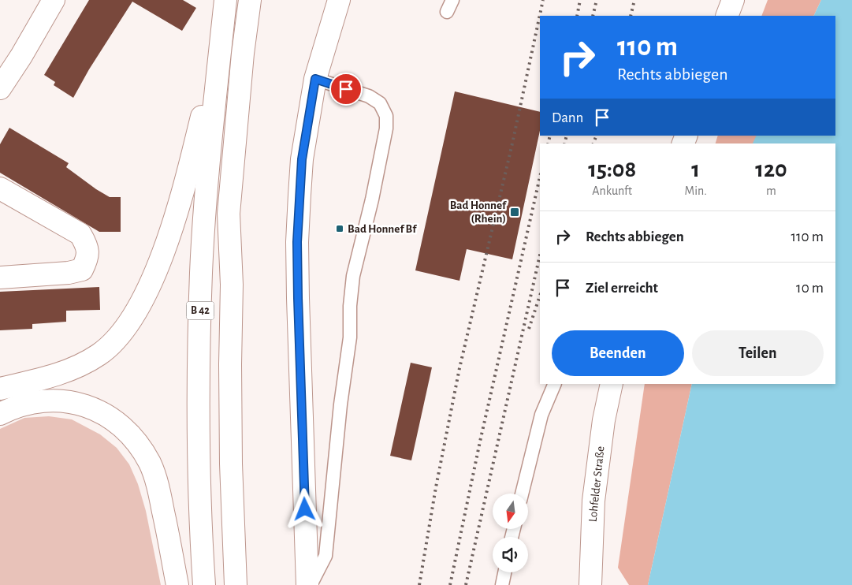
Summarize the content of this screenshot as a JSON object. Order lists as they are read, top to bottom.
{
  "streets": {
    "main road": ["B 42", "Lohfelder Straße"]
  },
  "places": {
    "transit": ["Bad Honnef (Rhein)", "Bad Honnef Bf"]
  },
  "north": "bottom",
  "page": {
    "turn": ["110 m", "Rechts abbiegen"],
    "then": "Dann",
    "eta": [
      "15:08",
      "Ankunft",
      "1",
      "Min.",
      "120",
      "m"
    ],
    "list": [
      {
        "name": "Rechts abbiegen",
        "value": "110 m"
      },
      {
        "name": "Ziel erreicht",
        "value": "10 m"
      }
    ],
    "buttons": ["Beenden", "Teilen"]
  }
}
